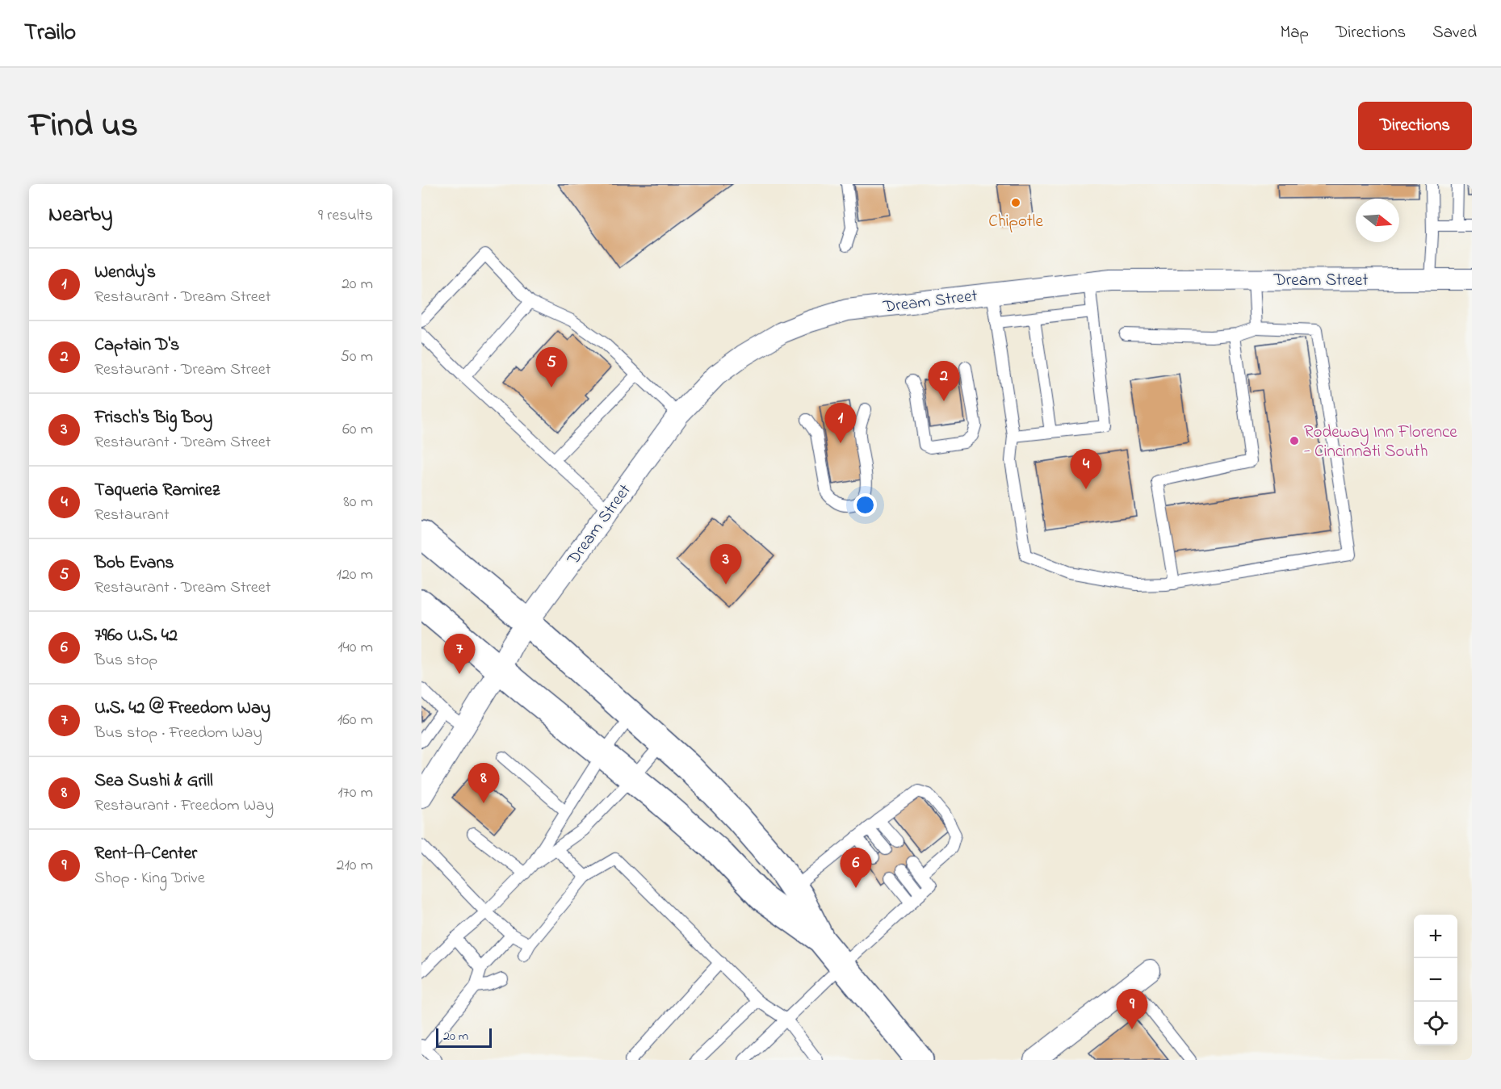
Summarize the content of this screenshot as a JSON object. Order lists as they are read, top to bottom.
{
  "streets": {
    "street": ["Dream Street"]
  },
  "places": ["Chipotle", "Rodeway Inn Florence - Cincinnati South"],
  "scale_bar": "20 m",
  "north": "right",
  "page": {
    "header": "Trailo",
    "nav": ["Map", "Directions", "Saved"],
    "title": "Find us",
    "buttons": "Directions",
    "heading": ["Nearby", "9 results"],
    "list": [
      {
        "mark": "1",
        "name": "Wendy's",
        "note": "Restaurant · Dream Street",
        "value": "20 m"
      },
      {
        "mark": "2",
        "name": "Captain D's",
        "note": "Restaurant · Dream Street",
        "value": "50 m"
      },
      {
        "mark": "3",
        "name": "Frisch's Big Boy",
        "note": "Restaurant · Dream Street",
        "value": "60 m"
      },
      {
        "mark": "4",
        "name": "Taqueria Ramirez",
        "note": "Restaurant",
        "value": "80 m"
      },
      {
        "mark": "5",
        "name": "Bob Evans",
        "note": "Restaurant · Dream Street",
        "value": "120 m"
      },
      {
        "mark": "6",
        "name": "7960 U.S. 42",
        "note": "Bus stop",
        "value": "140 m"
      },
      {
        "mark": "7",
        "name": "U.S. 42 @ Freedom Way",
        "note": "Bus stop · Freedom Way",
        "value": "160 m"
      },
      {
        "mark": "8",
        "name": "Sea Sushi & Grill",
        "note": "Restaurant · Freedom Way",
        "value": "170 m"
      },
      {
        "mark": "9",
        "name": "Rent-A-Center",
        "note": "Shop · King Drive",
        "value": "210 m"
      }
    ],
    "pins": [
      "5",
      "2",
      "1",
      "4",
      "3",
      "7",
      "8",
      "6",
      "9"
    ],
    "map_buttons": ["+", "−"],
    "scale": "20 m"
  }
}
